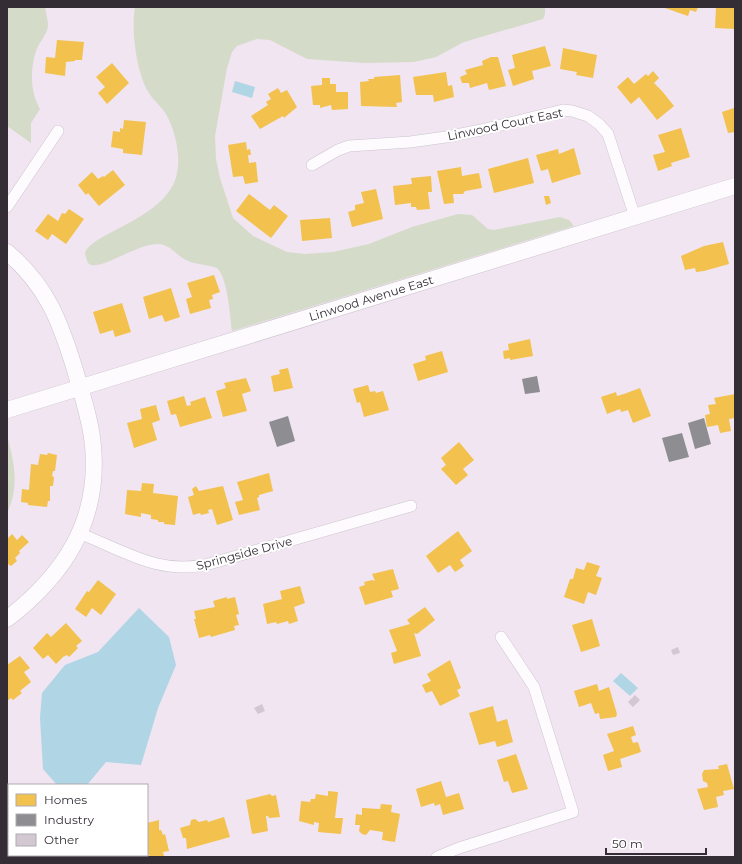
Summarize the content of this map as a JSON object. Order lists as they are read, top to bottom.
{
  "streets": {
    "street": ["Linwood Court East", "Linwood Avenue East", "Springside Drive"]
  },
  "crossings": [
    ["Linwood Court East", "Linwood Avenue East"]
  ],
  "legend": ["Homes", "Industry", "Other"],
  "scale_bar": "50 m"
}
